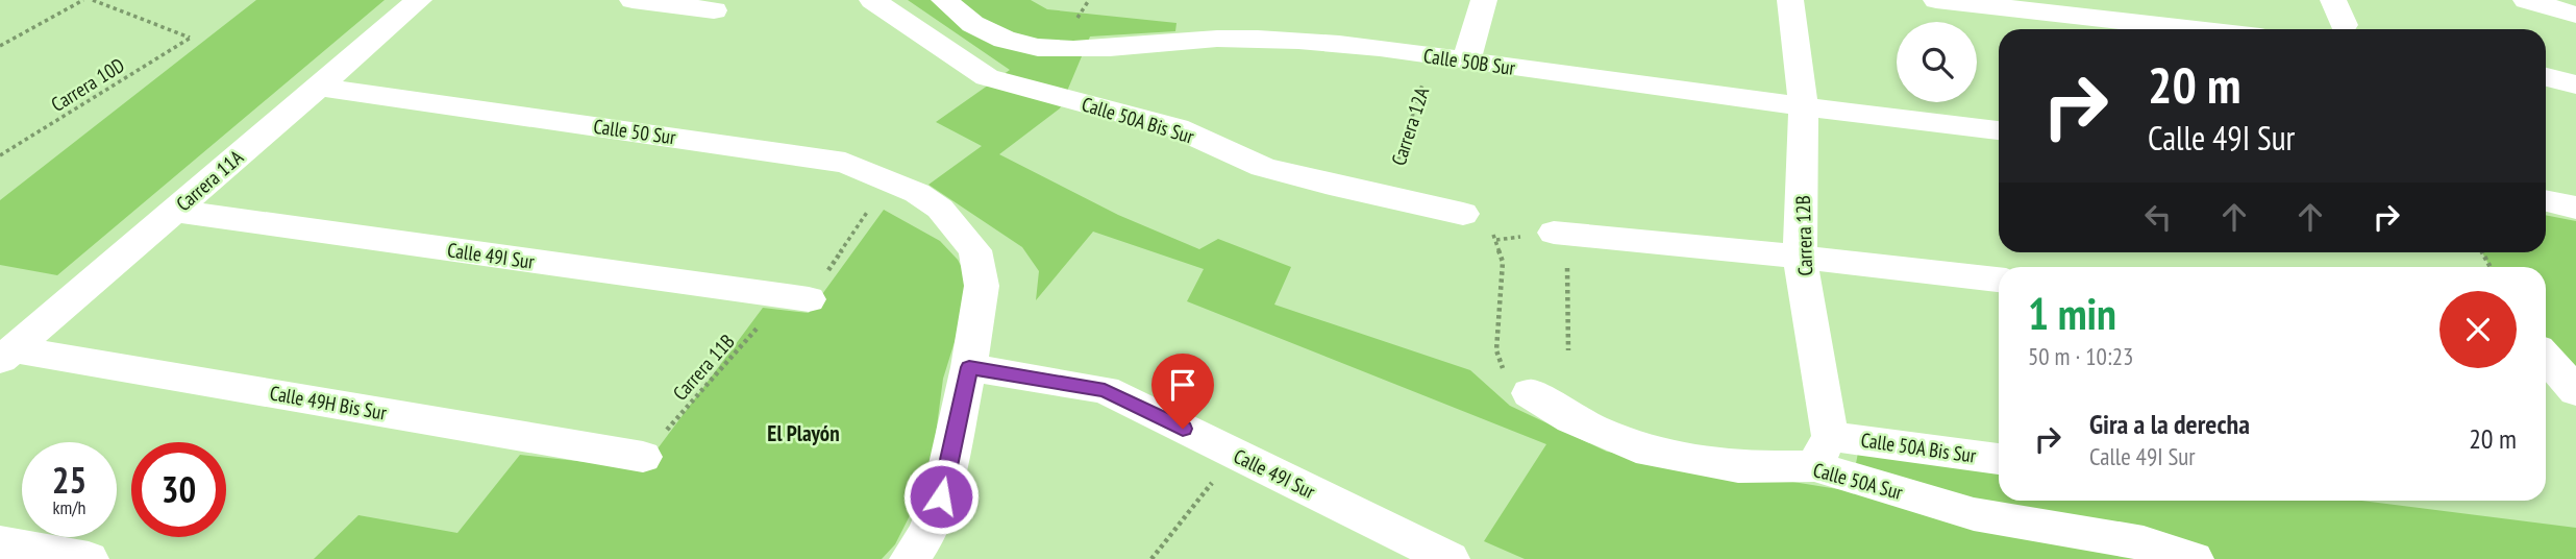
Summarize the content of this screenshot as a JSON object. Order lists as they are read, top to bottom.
{
  "streets": {
    "street": [
      "Calle 50B Sur",
      "Calle 50A Bis Sur",
      "Calle 50 Sur",
      "Carrera 11A",
      "Carrera 12B",
      "Calle 49I Sur",
      "Calle 49H Bis Sur",
      "Calle 50A Sur"
    ],
    "path": ["Carrera 10D", "Carrera 12A", "Carrera 11B"]
  },
  "crossings": [
    ["Calle 50B Sur", "Carrera 12A"],
    ["Calle 50B Sur", "Carrera 12B"],
    ["Calle 50A Bis Sur", "Carrera 12A"],
    ["Calle 50A Bis Sur", "Carrera 12B"],
    ["Calle 50A Bis Sur", "Calle 50A Sur"],
    ["Calle 50 Sur", "Carrera 11A"],
    ["Calle 50 Sur", "Calle 49I Sur"],
    ["Calle 50 Sur", "Carrera 11B"],
    ["Carrera 11A", "Calle 49I Sur"],
    ["Carrera 11A", "Calle 49H Bis Sur"],
    ["Carrera 12B", "Calle 50A Sur"],
    ["Calle 49I Sur", "Carrera 11B"],
    ["Carrera 11B", "Calle 49H Bis Sur"]
  ],
  "districts": ["El Playón"],
  "page": {
    "turn": ["20 m", "Calle 49I Sur"],
    "heading": ["1 min", "50 m · 10:23"],
    "list": [
      {
        "name": "Gira a la derecha",
        "note": "Calle 49I Sur",
        "value": "20 m"
      }
    ],
    "speed": "25 km/h",
    "limit": "30"
  }
}
